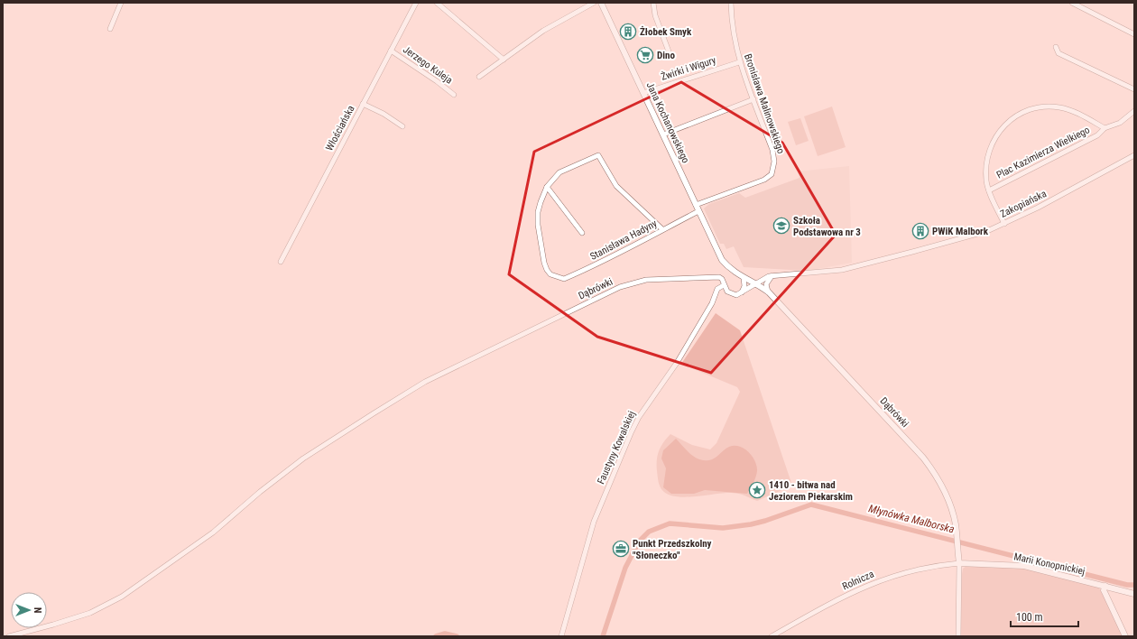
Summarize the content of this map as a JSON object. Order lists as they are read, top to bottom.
{
  "streets": {
    "street": [
      "Jerzego Kuleja",
      "Żwirki i Wigury",
      "Bronisława Malinowskiego",
      "Jana Kochanowskiego",
      "Włościańska",
      "Plac Kazimierza Wielkiego",
      "Zakopiańska",
      "Stanisława Hadyny",
      "Dąbrówki",
      "Faustyny Kowalskiej",
      "Marii Konopnickiej",
      "Rolnicza"
    ]
  },
  "crossings": [
    ["Jerzego Kuleja", "Włościańska"],
    ["Żwirki i Wigury", "Bronisława Malinowskiego"],
    ["Żwirki i Wigury", "Jana Kochanowskiego"],
    ["Bronisława Malinowskiego", "Jana Kochanowskiego"],
    ["Jana Kochanowskiego", "Stanisława Hadyny"],
    ["Jana Kochanowskiego", "Dąbrówki"],
    ["Dąbrówki", "Faustyny Kowalskiej"],
    ["Dąbrówki", "Marii Konopnickiej"],
    ["Dąbrówki", "Rolnicza"],
    ["Marii Konopnickiej", "Rolnicza"]
  ],
  "water": ["Młynówka Malborska"],
  "places": {
    "building": ["Żłobek Smyk", "PWiK Malbork"],
    "supermarket": ["Dino"],
    "school or university": ["Szkoła Podstawowa nr 3"],
    "place": ["1410 - bitwa nad Jeziorem Piekarskim"],
    "office": ["Punkt Przedszkolny \"Słoneczko\""]
  },
  "scale_bar": "100 m",
  "north": "right"
}
